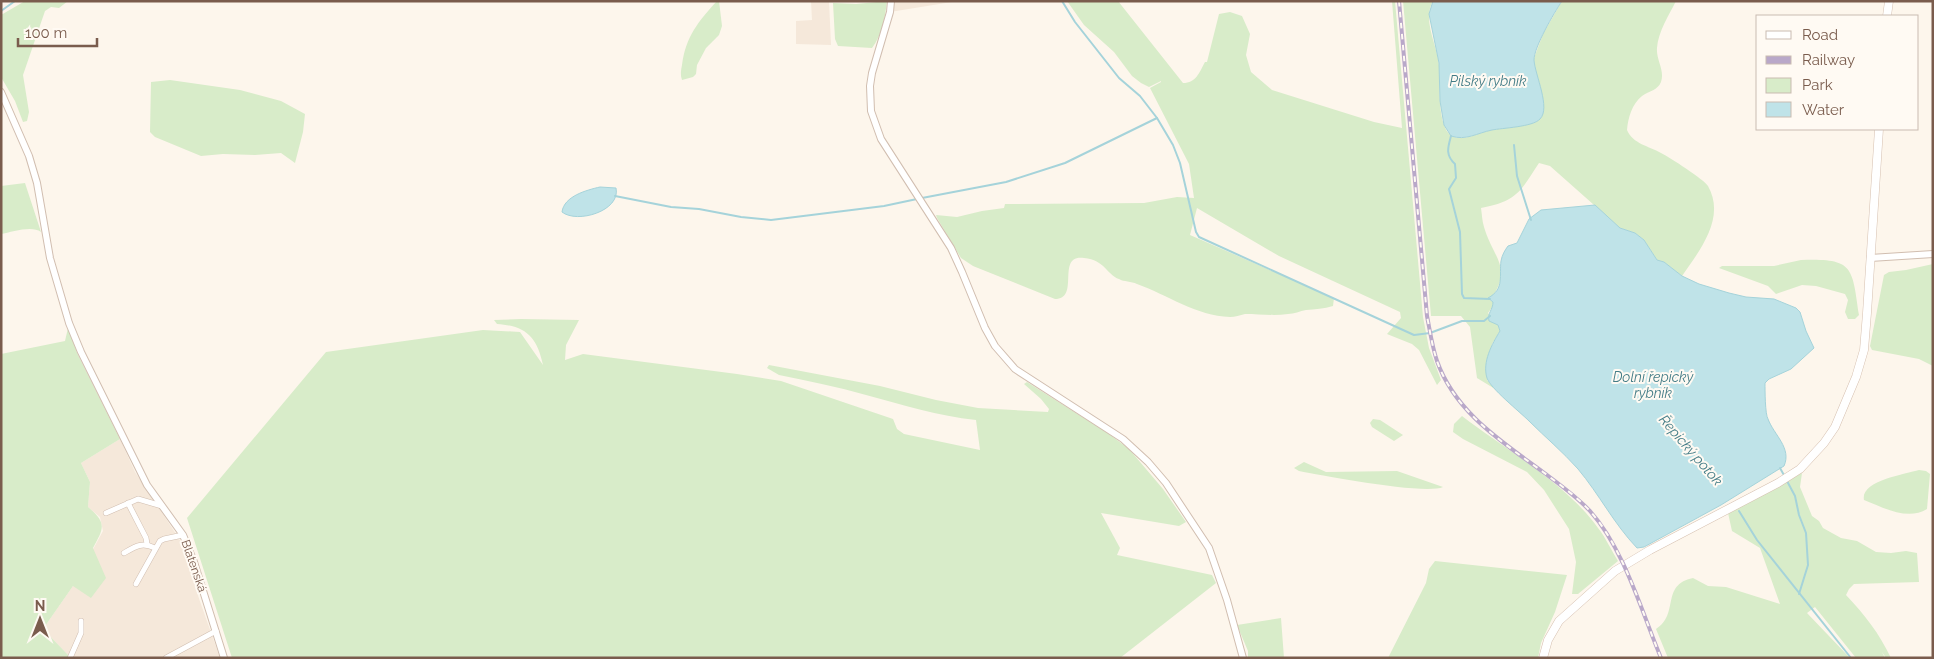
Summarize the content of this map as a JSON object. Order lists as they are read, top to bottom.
{
  "streets": {
    "street": ["Blatenská"]
  },
  "water": ["Pilský rybník", "Dolní řepický rybník", "Řepický potok"],
  "legend": [
    "Road",
    "Railway",
    "Park",
    "Water"
  ],
  "scale_bar": "100 m",
  "north": "top"
}
